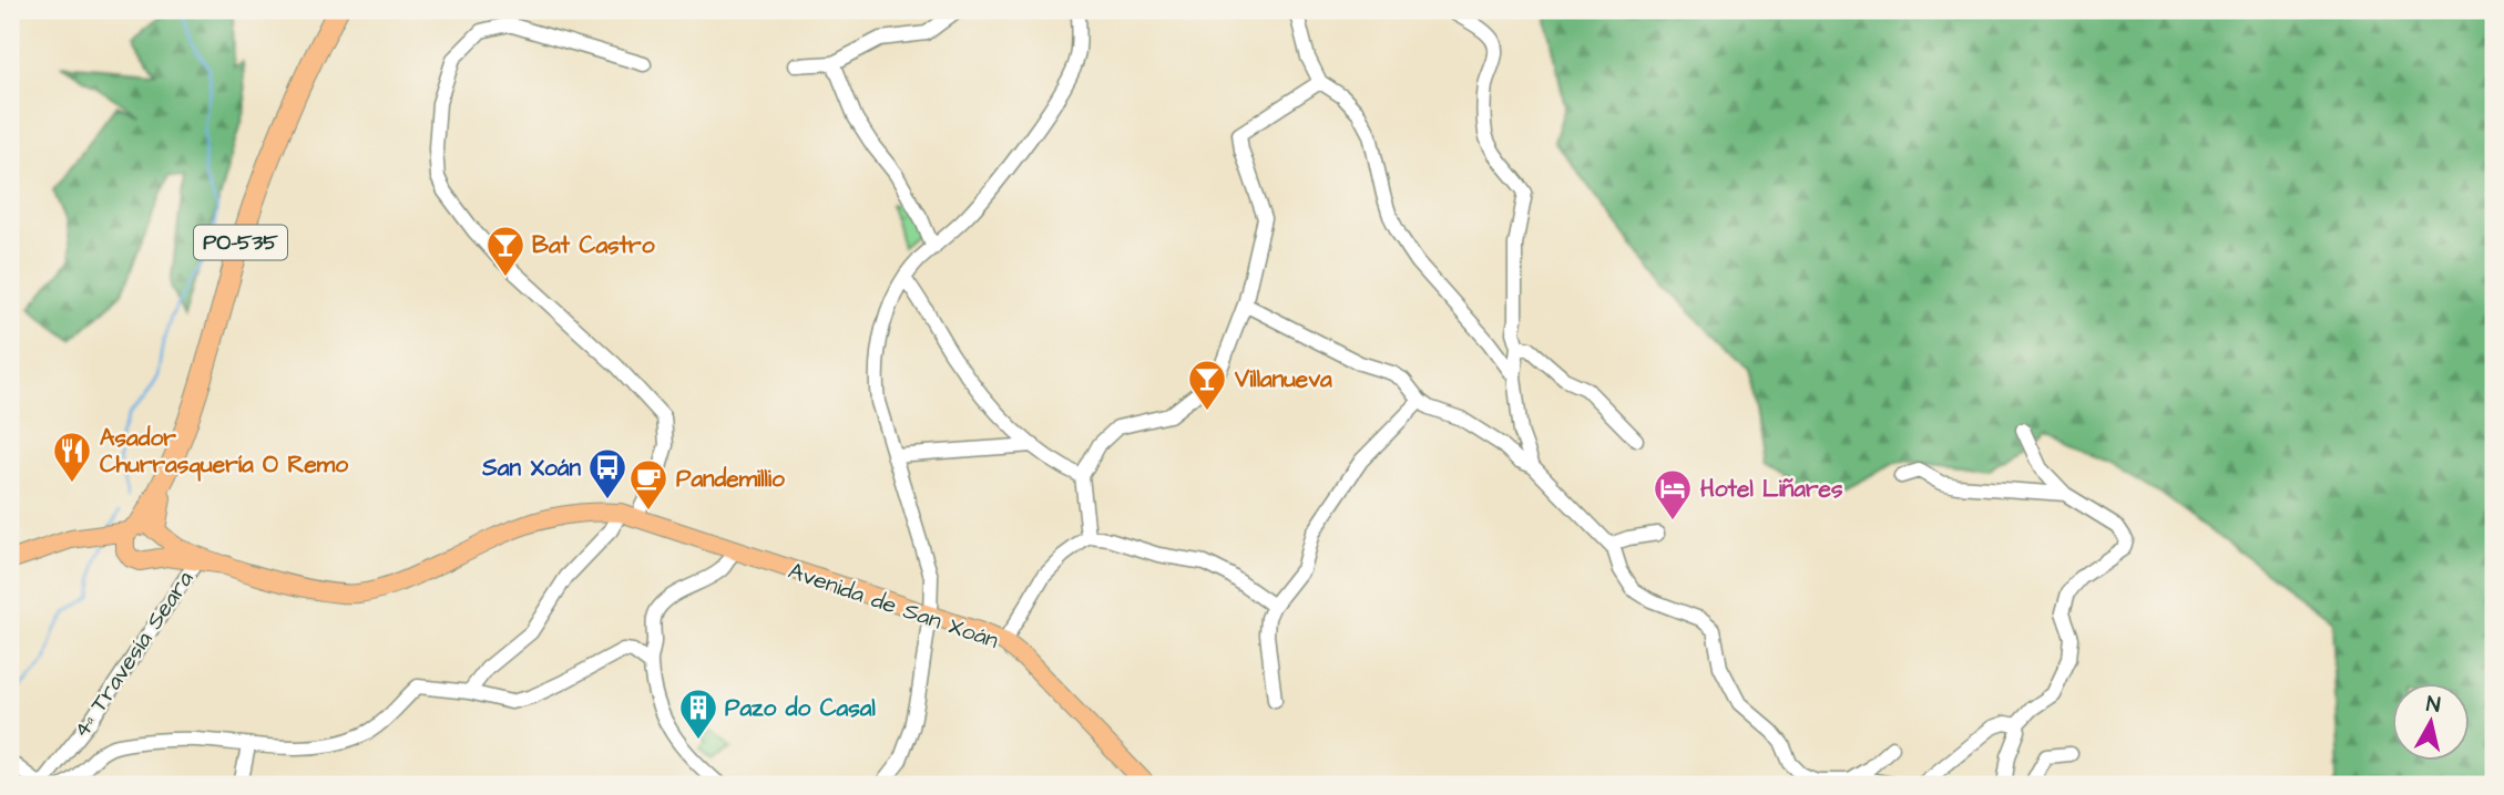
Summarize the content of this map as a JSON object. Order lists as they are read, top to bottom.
{
  "streets": {
    "highway": ["PO-535"],
    "main road": ["Avenida de San Xoán"],
    "street": ["4ª Travesía Seara"]
  },
  "places": {
    "bar": ["Bat Castro", "Villanueva"],
    "restaurant": ["Asador Churrasquería O Remo"],
    "bus stop": ["San Xoán"],
    "cafe": ["Pandemillio"],
    "hotel": ["Hotel Liñares"],
    "building": ["Pazo do Casal"]
  },
  "north": "top"
}
